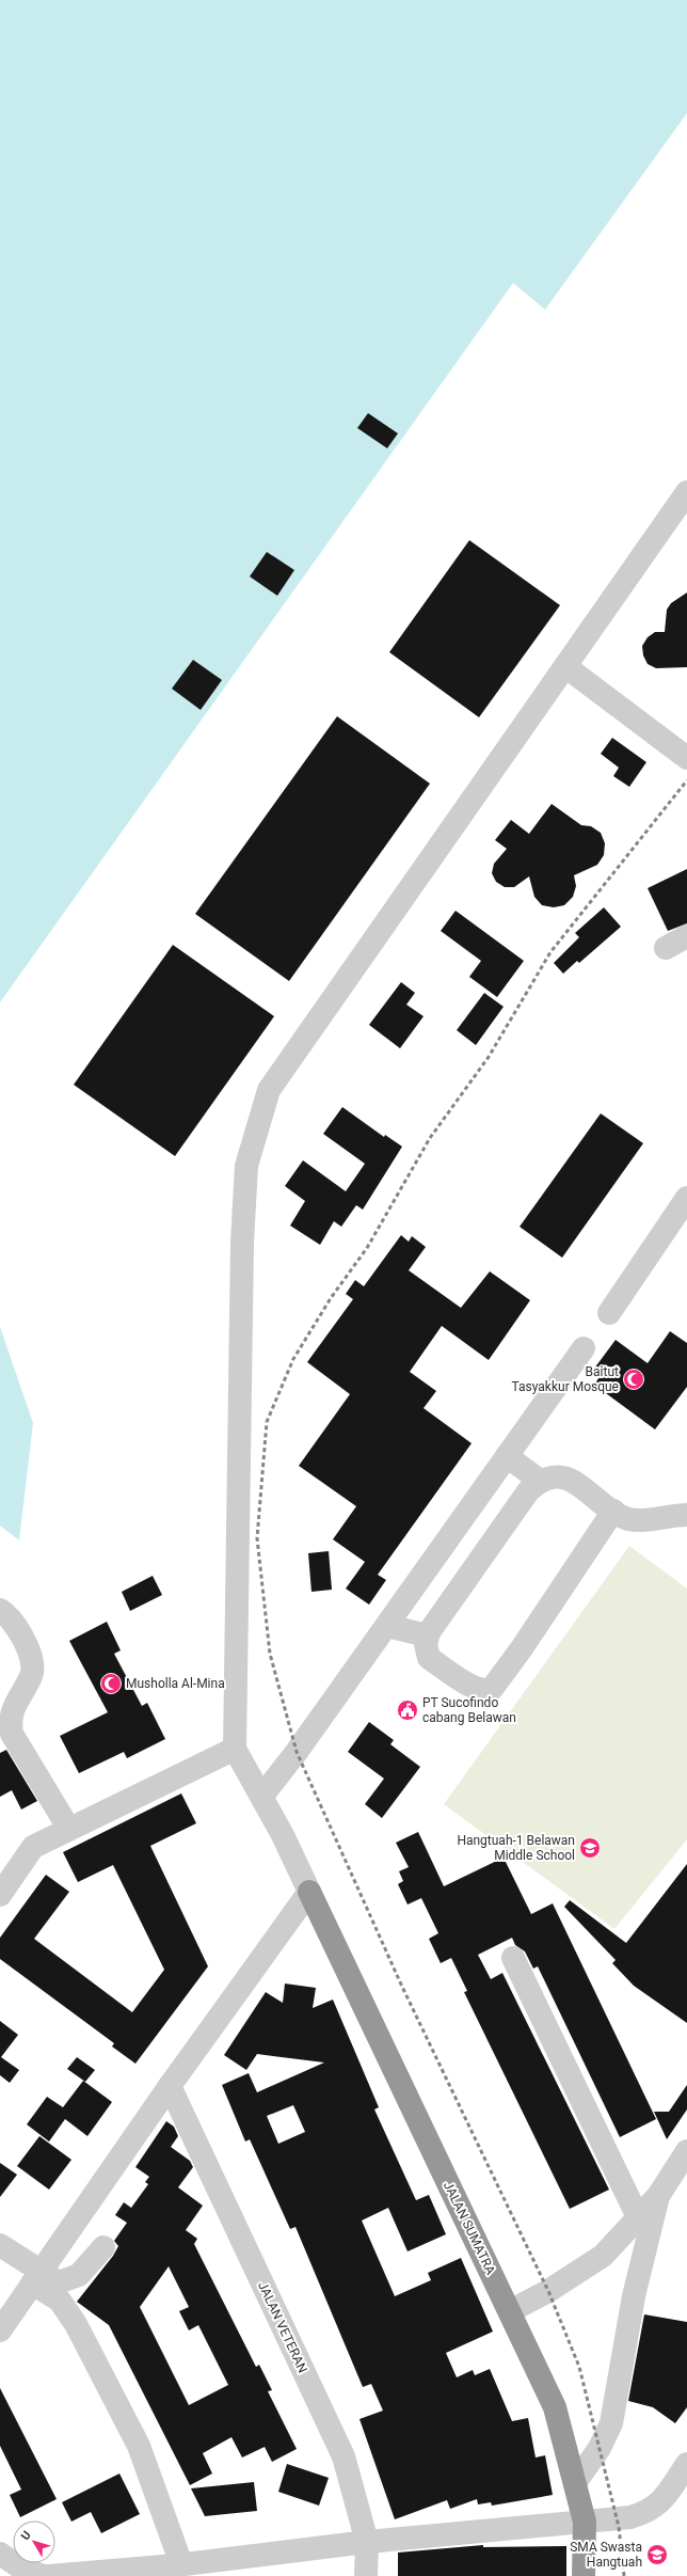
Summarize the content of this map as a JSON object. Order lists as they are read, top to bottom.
{
  "streets": {
    "highway": ["JALAN SUMATRA"],
    "street": ["JALAN VETERAN"]
  },
  "places": {
    "mosque": ["Baitut Tasyakkur Mosque", "Musholla Al-Mina"],
    "public building": ["PT Sucofindo cabang Belawan"],
    "school or university": ["Hangtuah-1 Belawan Middle School", "SMA Swasta Hangtuah"]
  },
  "north": "top left"
}
